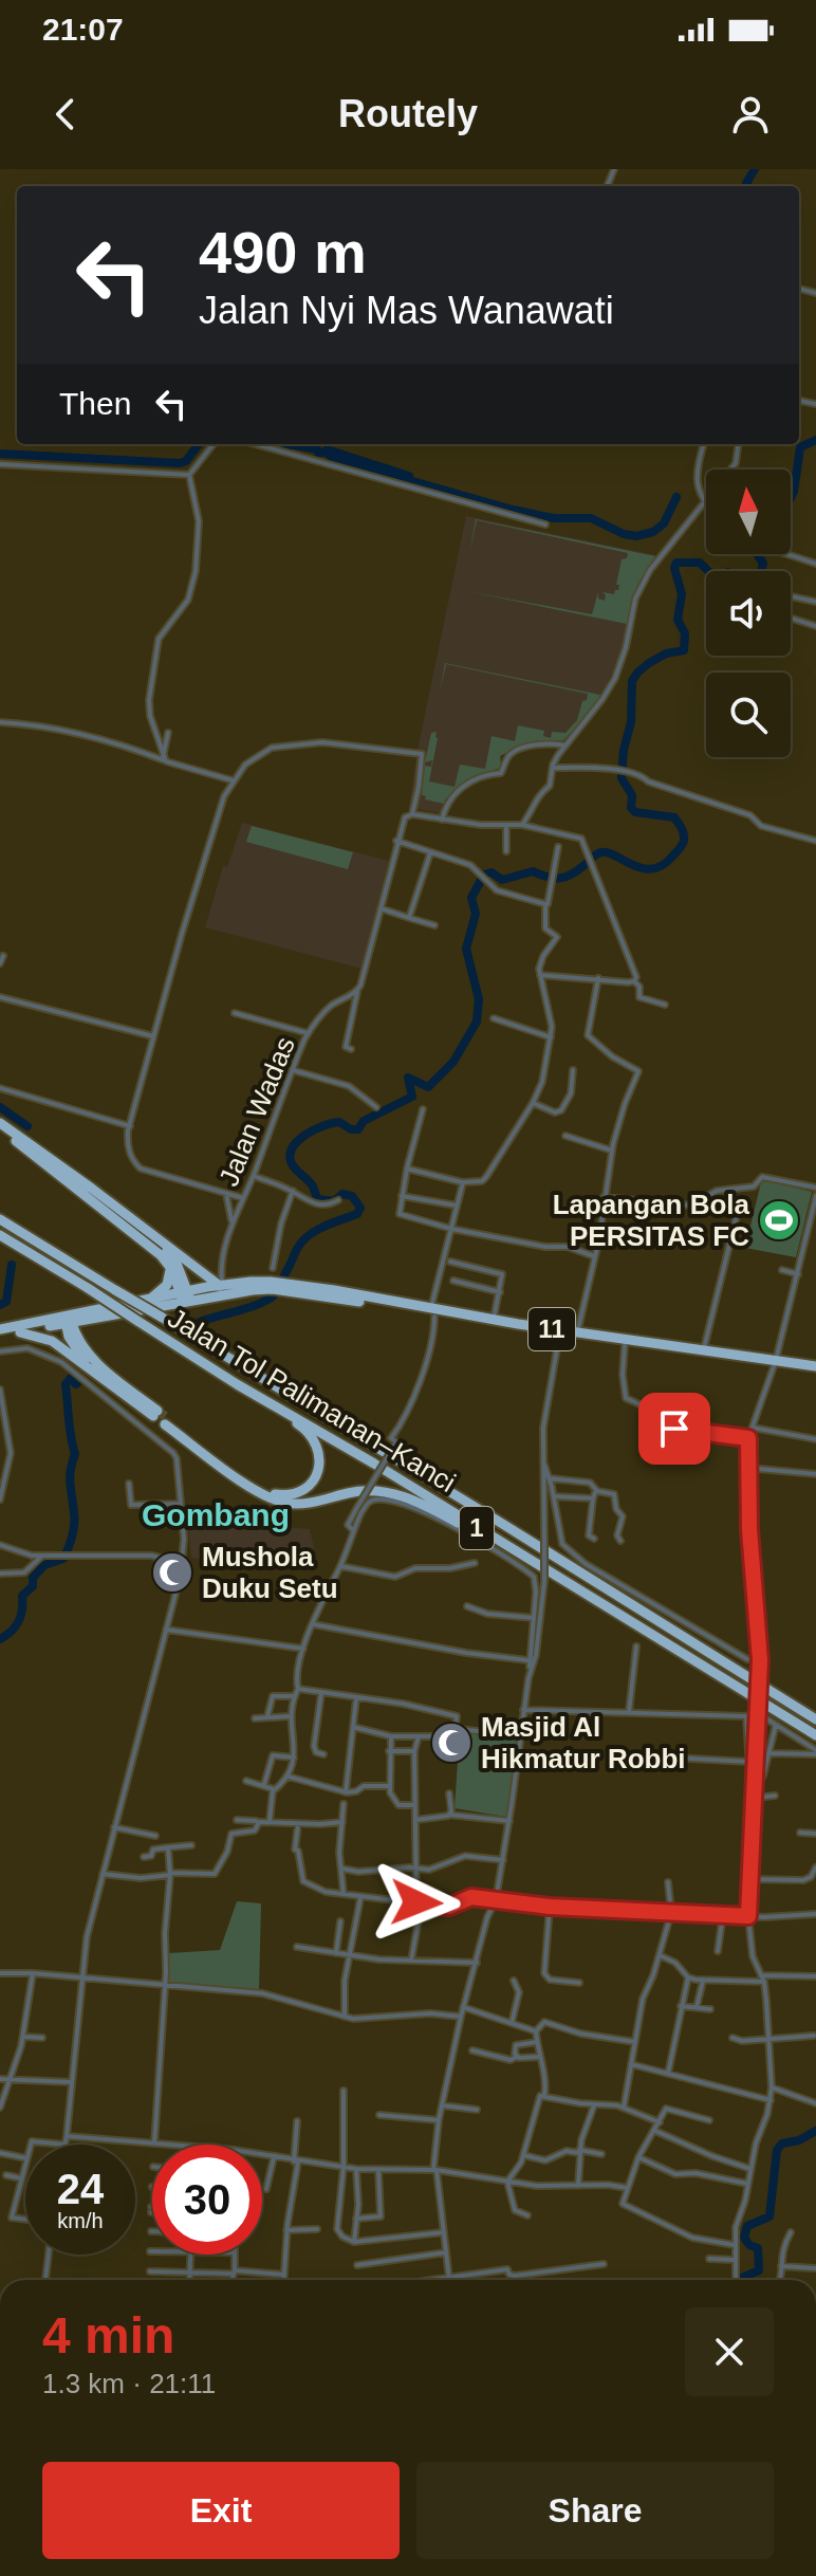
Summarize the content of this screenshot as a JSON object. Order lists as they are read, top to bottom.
{
  "streets": {
    "highway": ["11", "Jalan Tol Palimanan–Kanci", "1"],
    "street": ["Jalan Wadas"]
  },
  "crossings": [
    ["Jalan Wadas", "11"]
  ],
  "districts": ["Gombang"],
  "places": {
    "sports": ["Lapangan Bola PERSITAS FC"],
    "mosque": ["Mushola Duku Setu", "Masjid Al Hikmatur Robbi"]
  },
  "north": "top",
  "page": {
    "status": "21:07",
    "header": "Routely",
    "turn": ["490 m", "Jalan Nyi Mas Wanawati"],
    "then": "Then",
    "speed": "24 km/h",
    "limit": "30",
    "heading": ["4 min", "1.3 km · 21:11"],
    "buttons": ["Exit", "Share"]
  }
}
